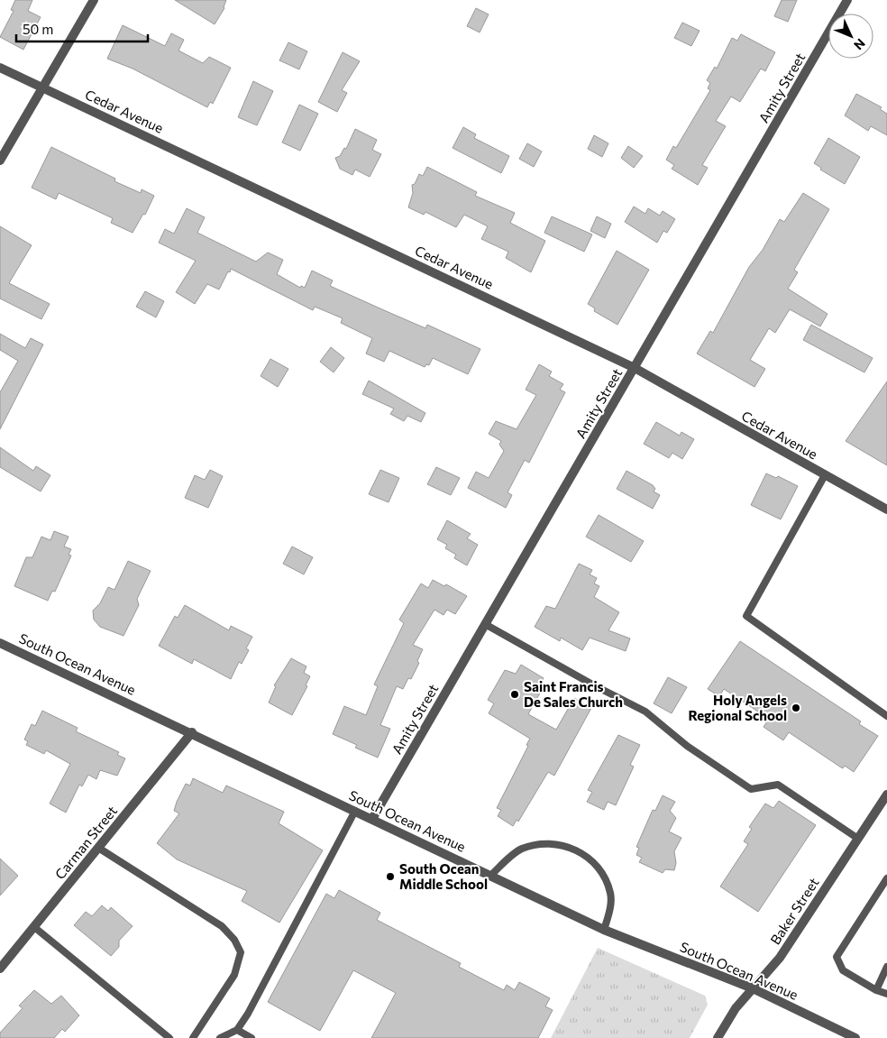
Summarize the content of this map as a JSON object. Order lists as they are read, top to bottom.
{
  "streets": {
    "street": [
      "Amity Street",
      "Cedar Avenue",
      "South Ocean Avenue",
      "Carman Street",
      "Baker Street"
    ]
  },
  "crossings": [
    ["Amity Street", "Cedar Avenue"],
    ["Amity Street", "South Ocean Avenue"],
    ["South Ocean Avenue", "Carman Street"],
    ["South Ocean Avenue", "Baker Street"]
  ],
  "places": ["Saint Francis De Sales Church", "Holy Angels Regional School", "South Ocean Middle School"],
  "scale_bar": "50 m",
  "north": "bottom right"
}
